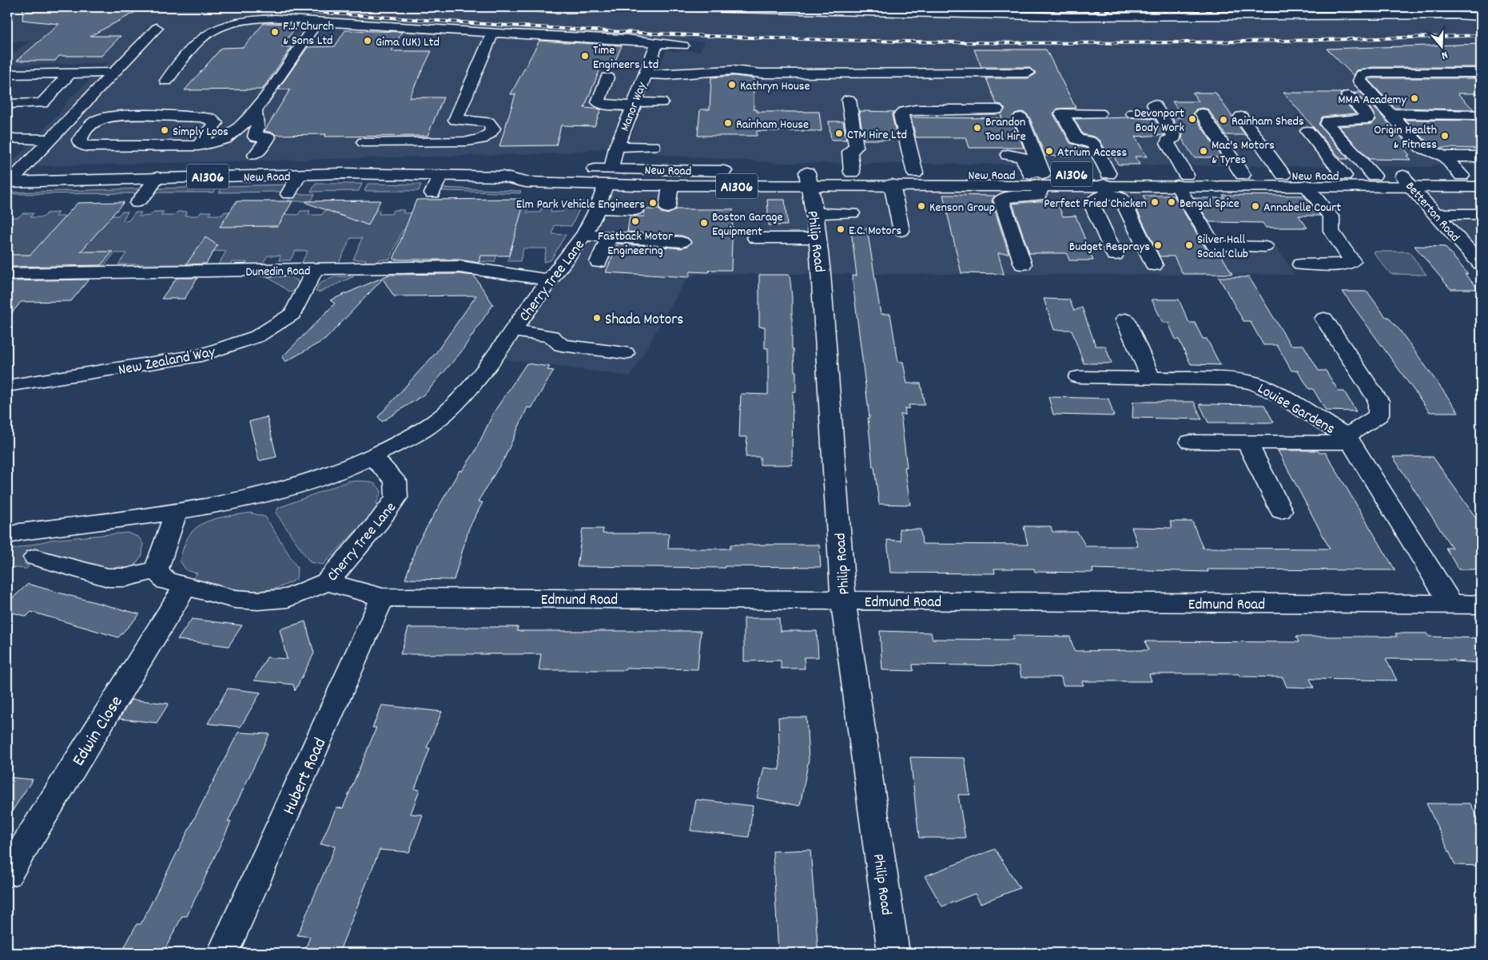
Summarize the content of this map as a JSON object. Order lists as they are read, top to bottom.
{
  "streets": {
    "street": [
      "Manor Way",
      "New Road",
      "A1306",
      "Betterton Road",
      "Philip Road",
      "Dunedin Road",
      "Cherry Tree Lane",
      "New Zealand Way",
      "Louise Gardens",
      "Edmund Road",
      "Edwin Close",
      "Hubert Road"
    ]
  },
  "crossings": [
    ["Manor Way", "New Road"],
    ["Manor Way", "Cherry Tree Lane"],
    ["New Road", "Betterton Road"],
    ["New Road", "Philip Road"],
    ["New Road", "Cherry Tree Lane"],
    ["Philip Road", "Edmund Road"],
    ["Dunedin Road", "Cherry Tree Lane"],
    ["Dunedin Road", "New Zealand Way"],
    ["Cherry Tree Lane", "Edmund Road"],
    ["Cherry Tree Lane", "Edwin Close"],
    ["Louise Gardens", "Edmund Road"],
    ["Edmund Road", "Hubert Road"]
  ],
  "places": [
    "F.J. Church & Sons Ltd",
    "Gima (UK) Ltd",
    "Time Engineers Ltd",
    "Kathryn House",
    "MMA Academy",
    "Devonport Body Work",
    "Rainham Sheds",
    "Rainham House",
    "Brandon Tool Hire",
    "Simply Loos",
    "CTM Hire Ltd",
    "Origin Health & Fitness",
    "Atrium Access",
    "Mac's Motors & Tyres",
    "Perfect Fried Chicken",
    "Bengal Spice",
    "Elm Park Vehicle Engineers",
    "Kenson Group",
    "Annabelle Court",
    "Fastback Motor Engineering",
    "Boston Garage Equipment",
    "E.C. Motors",
    "Budget Resprays",
    "Silver Hall Social Club",
    "Shada Motors"
  ],
  "north": "bottom"
}
